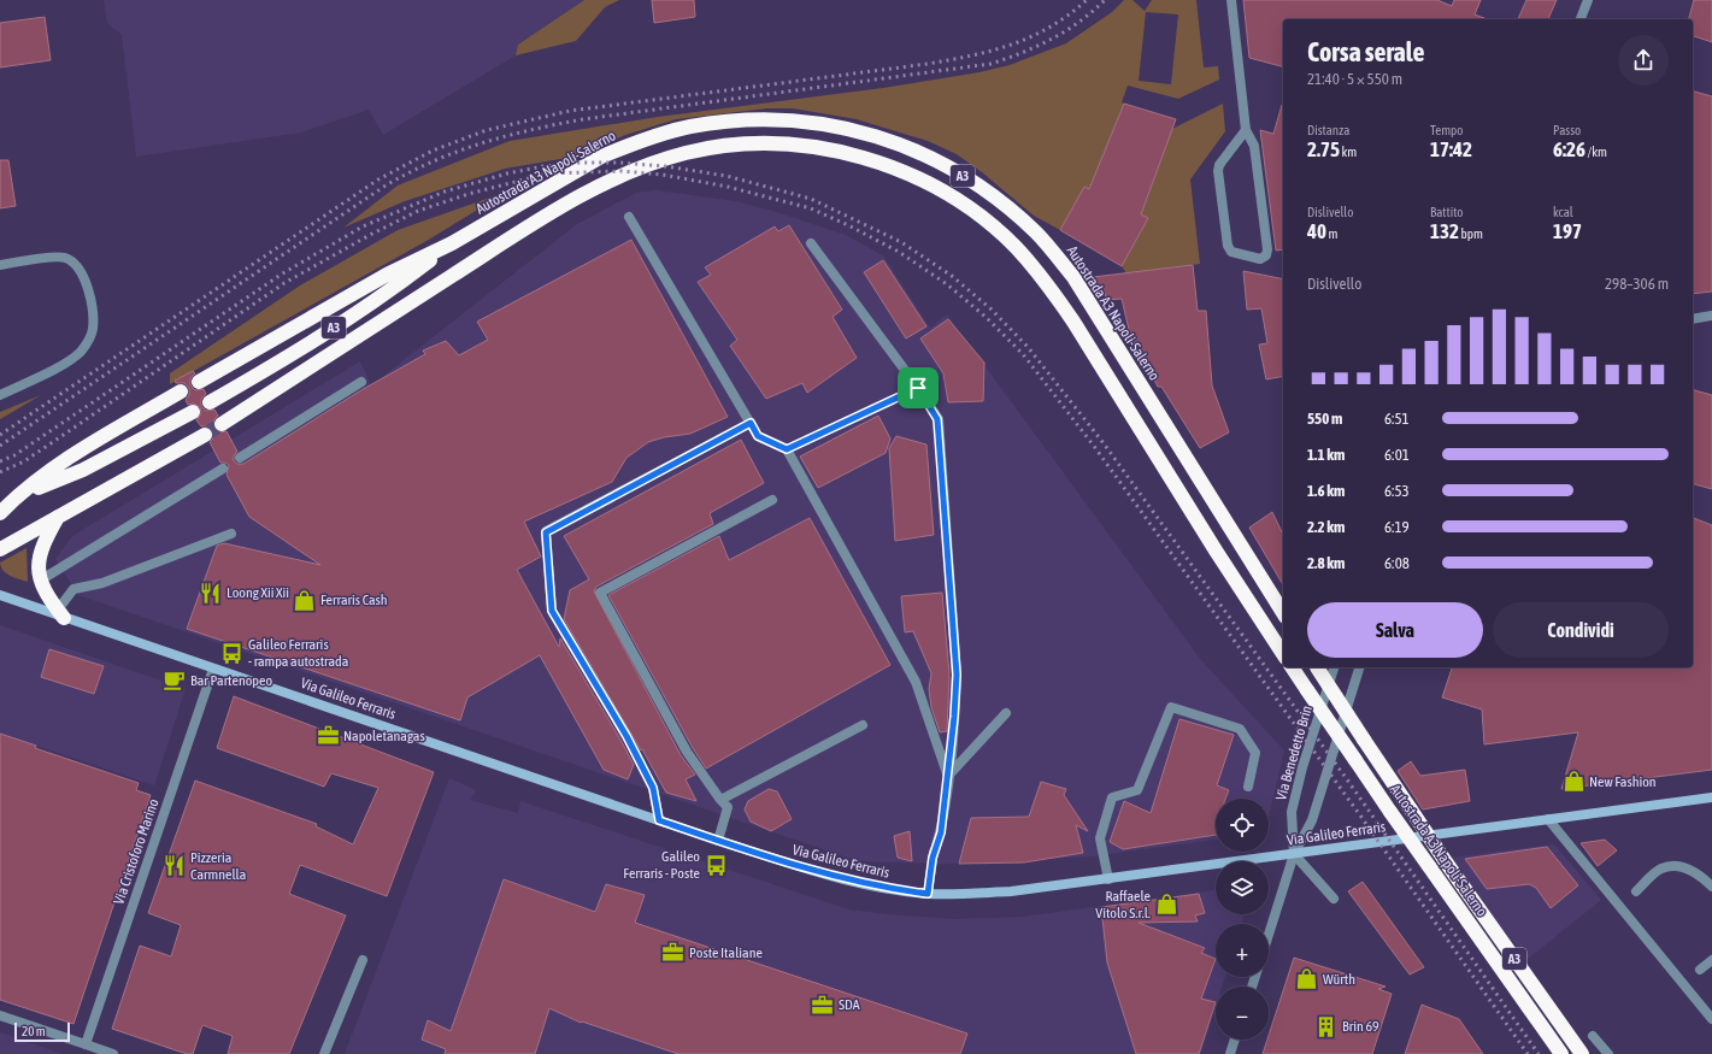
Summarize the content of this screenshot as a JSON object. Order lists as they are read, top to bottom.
{
  "streets": {
    "highway": ["Autostrada A3 Napoli-Salerno", "A3"],
    "main road": ["Via Galileo Ferraris"],
    "street": ["Via Benedetto Brin", "Via Cristoforo Marino"]
  },
  "crossings": [
    ["Autostrada A3 Napoli-Salerno", "A3"],
    ["Via Galileo Ferraris", "Via Benedetto Brin"],
    ["Via Galileo Ferraris", "Via Cristoforo Marino"]
  ],
  "places": {
    "restaurant": ["Loong Xii Xii", "Pizzeria Carmnella"],
    "shop": [
      "Ferraris Cash",
      "New Fashion",
      "Raffaele Vitolo S.r.l.",
      "Würth"
    ],
    "bus stop": ["Galileo Ferraris - rampa autostrada", "Galileo Ferraris - Poste"],
    "cafe": ["Bar Partenopeo"],
    "office": ["Napoletanagas", "Poste Italiane", "SDA"],
    "building": ["Brin 69"]
  },
  "scale_bar": "20 m",
  "page": {
    "heading": ["Corsa serale", "21:40 · 5 × 550 m"],
    "stats": [
      ["Distanza", "2.75 km"],
      ["Tempo", "17:42"],
      ["Passo", "6:26 /km"],
      ["Dislivello", "40 m"],
      ["Battito", "132 bpm"],
      ["kcal", "197"]
    ],
    "chart": ["Dislivello", "298–306 m"],
    "list": [
      {
        "name": "550 m",
        "note": "6:51"
      },
      {
        "name": "1.1 km",
        "note": "6:01"
      },
      {
        "name": "1.6 km",
        "note": "6:53"
      },
      {
        "name": "2.2 km",
        "note": "6:19"
      },
      {
        "name": "2.8 km",
        "note": "6:08"
      }
    ],
    "buttons": ["Salva", "Condividi"],
    "map_buttons": ["+", "−"],
    "scale": "20 m"
  }
}
